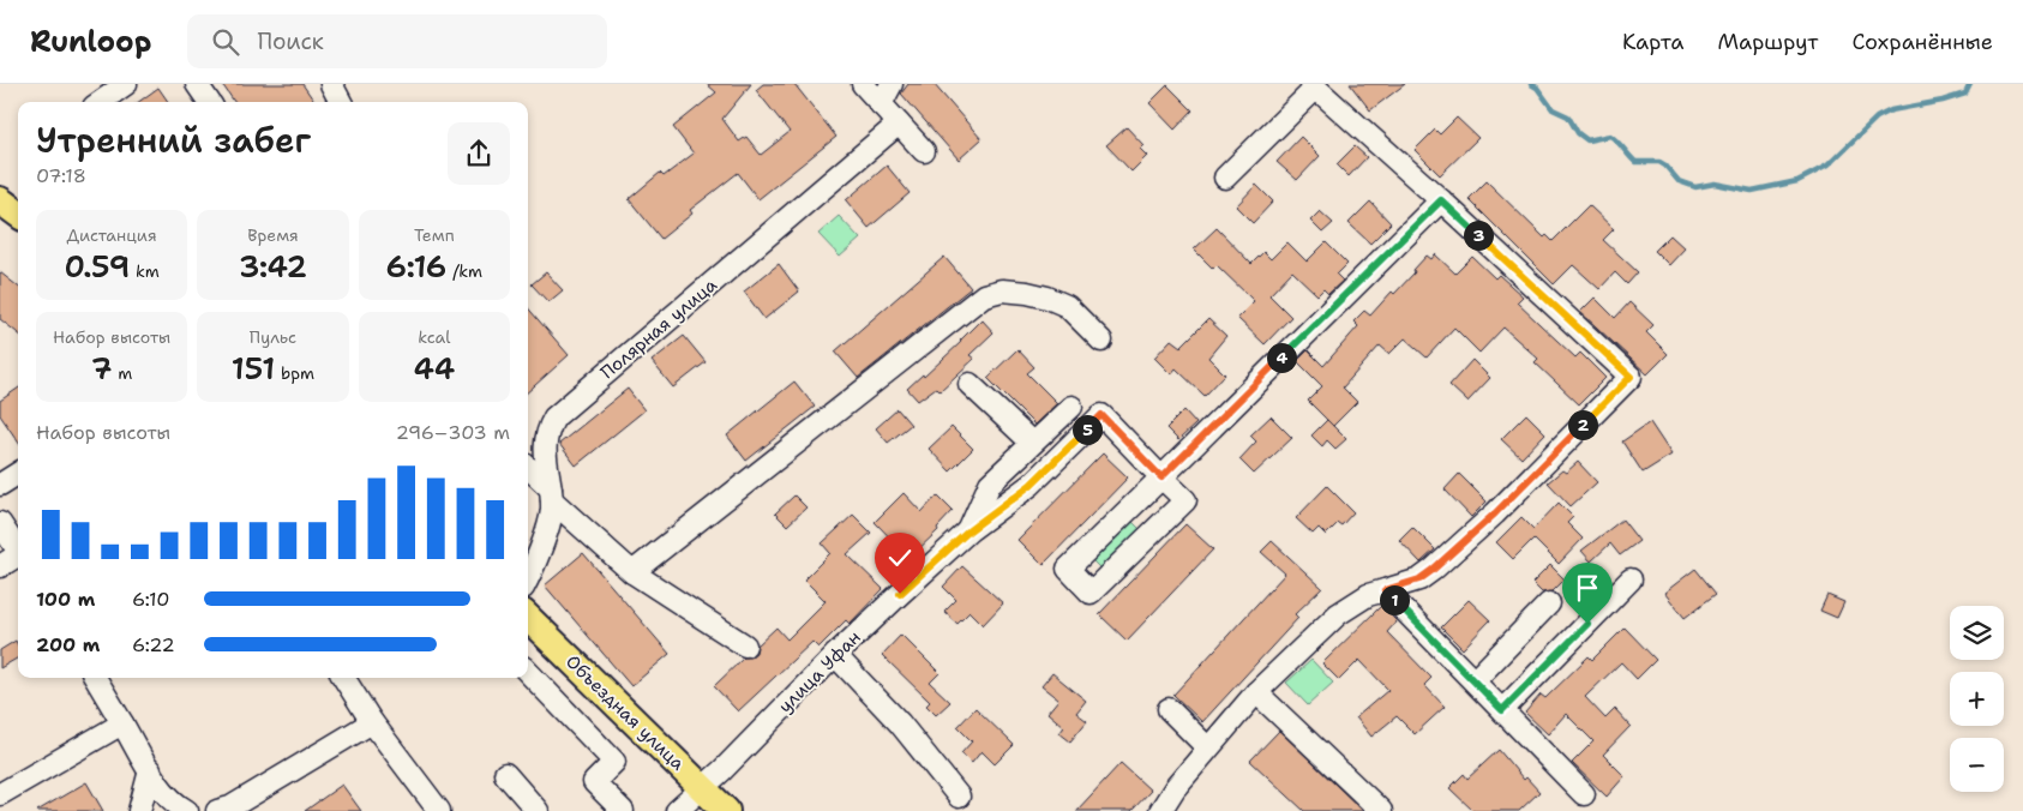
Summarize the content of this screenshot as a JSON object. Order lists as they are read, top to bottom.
{
  "streets": {
    "main road": ["Объездная улица"],
    "street": ["Полярная улица", "улица Уфан"]
  },
  "crossings": [
    ["улица Уфан", "Объездная улица"]
  ],
  "page": {
    "header": "Runloop",
    "search": "Поиск",
    "nav": ["Карта", "Маршрут", "Сохранённые"],
    "heading": ["Утренний забег", "07:18"],
    "stats": [
      ["Дистанция", "0.59 km"],
      ["Время", "3:42"],
      ["Темп", "6:16 /km"],
      ["Набор высоты", "7 m"],
      ["Пульс", "151 bpm"],
      ["kcal", "44"]
    ],
    "pins": [
      "3",
      "4",
      "2",
      "5",
      "1"
    ],
    "chart": ["Набор высоты", "296–303 m"],
    "list": [
      {
        "name": "100 m",
        "note": "6:10"
      },
      {
        "name": "200 m",
        "note": "6:22"
      }
    ],
    "map_buttons": ["+", "−"]
  }
}
